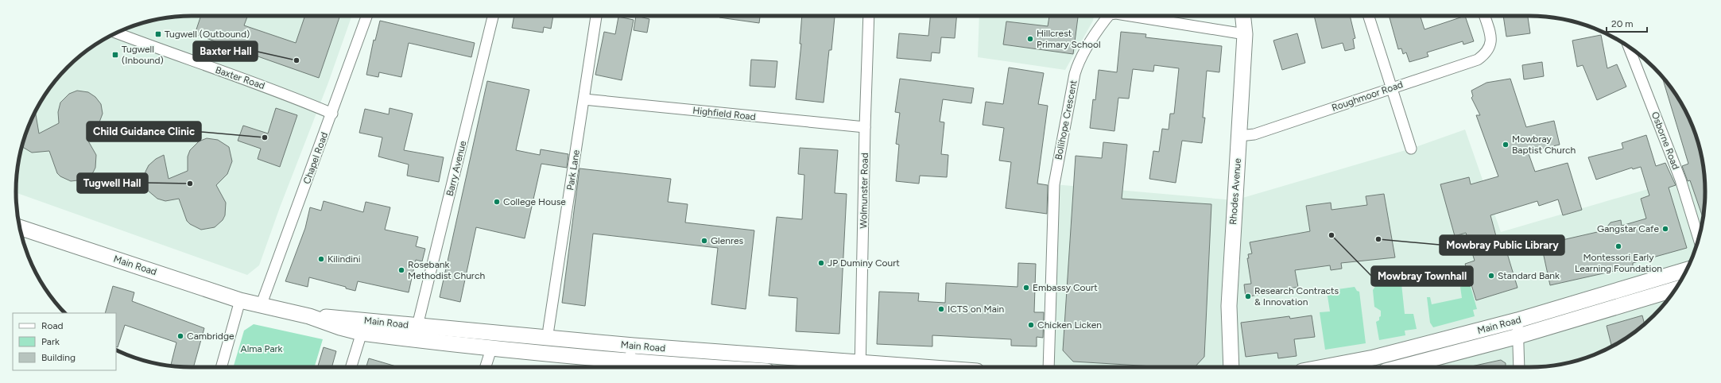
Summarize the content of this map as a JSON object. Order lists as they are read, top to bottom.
{
  "streets": {
    "main road": ["Rhodes Avenue", "Main Road"],
    "street": [
      "Baxter Road",
      "Roughmoor Road",
      "Highfield Road",
      "Bollihope Crescent",
      "Osborne Road",
      "Chapel Road",
      "Barry Avenue",
      "Park Lane",
      "Wolmunster Road"
    ]
  },
  "crossings": [
    ["Baxter Road", "Chapel Road"],
    ["Roughmoor Road", "Rhodes Avenue"],
    ["Highfield Road", "Park Lane"],
    ["Highfield Road", "Wolmunster Road"],
    ["Bollihope Crescent", "Rhodes Avenue"],
    ["Chapel Road", "Main Road"],
    ["Barry Avenue", "Main Road"],
    ["Wolmunster Road", "Main Road"]
  ],
  "parks": ["Alma Park"],
  "places": {
    "transit": ["Tugwell (Outbound)", "Tugwell (Inbound)"],
    "other": [
      "Hillcrest Primary School",
      "Baxter Hall",
      "Child Guidance Clinic",
      "Mowbray Baptist Church",
      "Tugwell Hall",
      "College House",
      "Gangstar Cafe",
      "Mowbray Townhall",
      "Mowbray Public Library",
      "Glenres",
      "Montessori Early Learning Foundation",
      "Kilindini",
      "JP Duminy Court",
      "Rosebank Methodist Church",
      "Standard Bank",
      "Embassy Court",
      "Research Contracts & Innovation",
      "ICTS on Main",
      "Chicken Licken",
      "Cambridge"
    ]
  },
  "legend": ["Road", "Park", "Building"],
  "scale_bar": "20 m"
}
